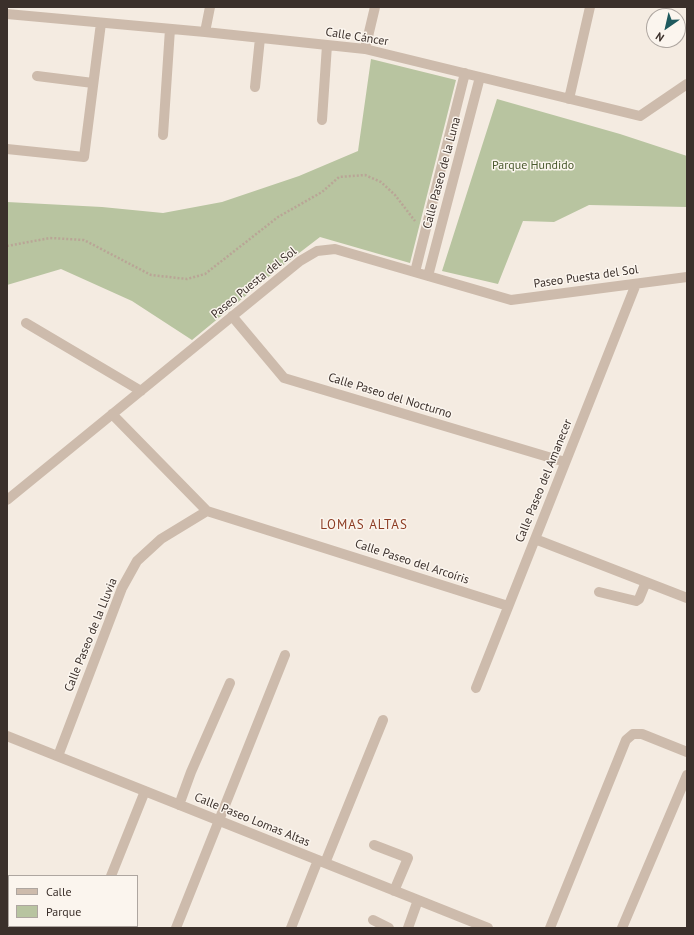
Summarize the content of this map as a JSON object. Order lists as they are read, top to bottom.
{
  "streets": {
    "street": [
      "Calle Cáncer",
      "Calle Paseo de la Luna",
      "Paseo Puesta del Sol",
      "Calle Paseo del Nocturno",
      "Calle Paseo del Amanecer",
      "Calle Paseo del Arcoíris",
      "Calle Paseo de la Lluvia",
      "Calle Paseo Lomas Altas"
    ]
  },
  "crossings": [
    ["Calle Cáncer", "Calle Paseo de la Luna"],
    ["Calle Paseo de la Luna", "Paseo Puesta del Sol"],
    ["Paseo Puesta del Sol", "Calle Paseo del Nocturno"],
    ["Paseo Puesta del Sol", "Calle Paseo del Amanecer"],
    ["Paseo Puesta del Sol", "Calle Paseo del Arcoíris"],
    ["Calle Paseo del Nocturno", "Calle Paseo del Amanecer"],
    ["Calle Paseo del Amanecer", "Calle Paseo del Arcoíris"],
    ["Calle Paseo del Arcoíris", "Calle Paseo de la Lluvia"],
    ["Calle Paseo de la Lluvia", "Calle Paseo Lomas Altas"]
  ],
  "districts": ["LOMAS ALTAS"],
  "parks": ["Parque Hundido"],
  "legend": ["Calle", "Parque"],
  "north": "bottom left"
}
